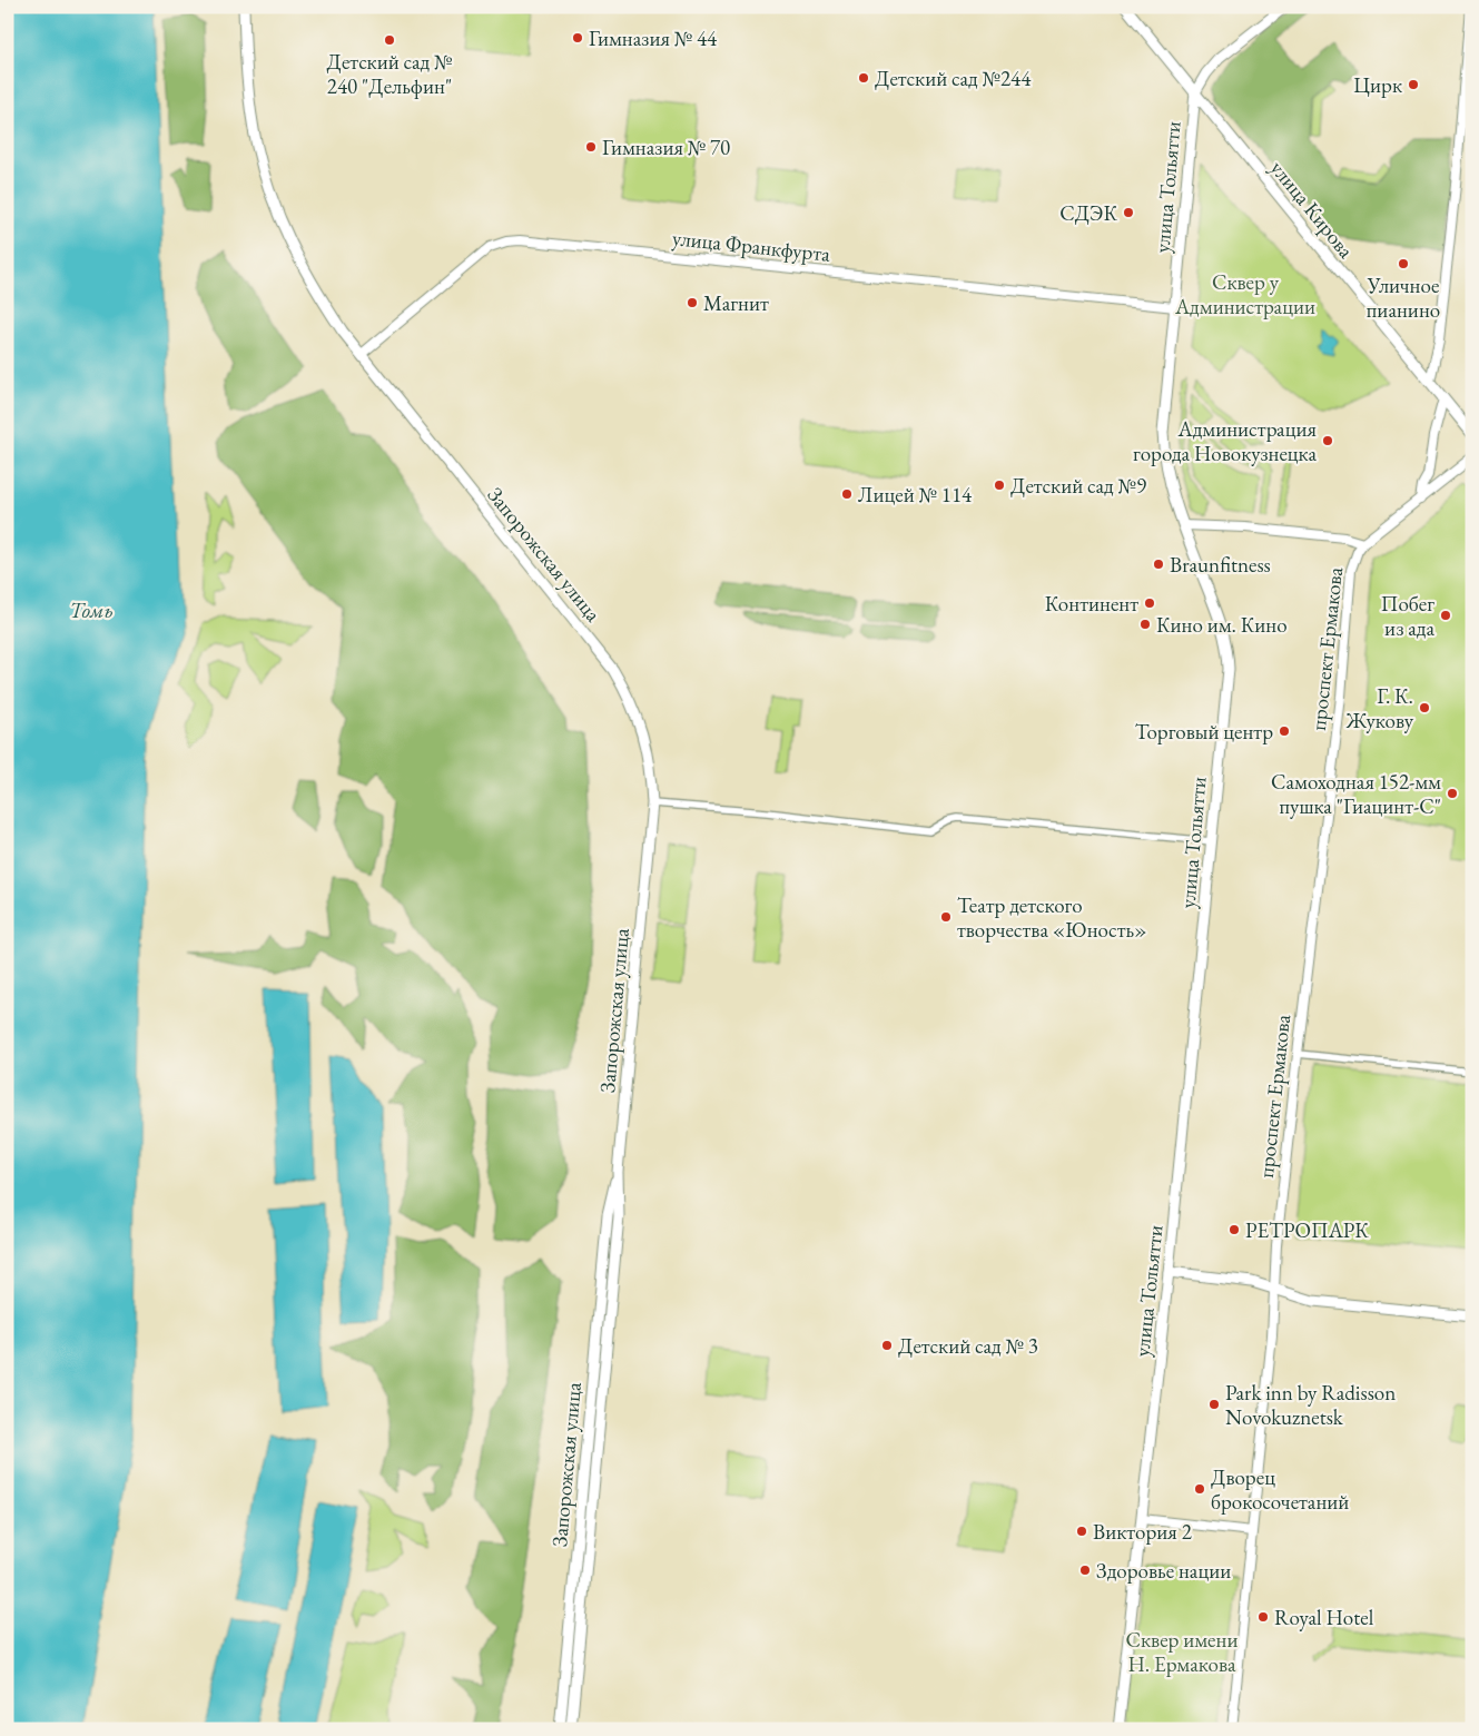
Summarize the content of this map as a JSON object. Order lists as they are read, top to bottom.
{
  "streets": {
    "main road": ["улица Тольятти", "улица Кирова", "Запорожская улица"],
    "street": ["улица Франкфурта", "проспект Ермакова"]
  },
  "crossings": [
    ["улица Тольятти", "улица Кирова"],
    ["улица Тольятти", "улица Франкфурта"],
    ["улица Франкфурта", "Запорожская улица"]
  ],
  "water": ["Томь"],
  "parks": ["Сквер у Администрации", "Сквер имени Н. Ермакова"],
  "places": [
    "Гимназия № 44",
    "Детский сад № 240 \"Дельфин\"",
    "Детский сад №244",
    "Цирк",
    "Гимназия № 70",
    "СДЭК",
    "Уличное пианино",
    "Магнит",
    "Администрация города Новокузнецка",
    "Детский сад №9",
    "Лицей № 114",
    "Braunfitness",
    "Континент",
    "Побег из ада",
    "Кино им. Кино",
    "Г. К. Жукову",
    "Торговый центр",
    "Самоходная 152-мм пушка \"Гиацинт-С\"",
    "Театр детского творчества «Юность»",
    "РЕТРОПАРК",
    "Детский сад № 3",
    "Park inn by Radisson Novokuznetsk",
    "Дворец брокосочетаний",
    "Виктория 2",
    "Здоровье нации",
    "Royal Hotel"
  ]
}
